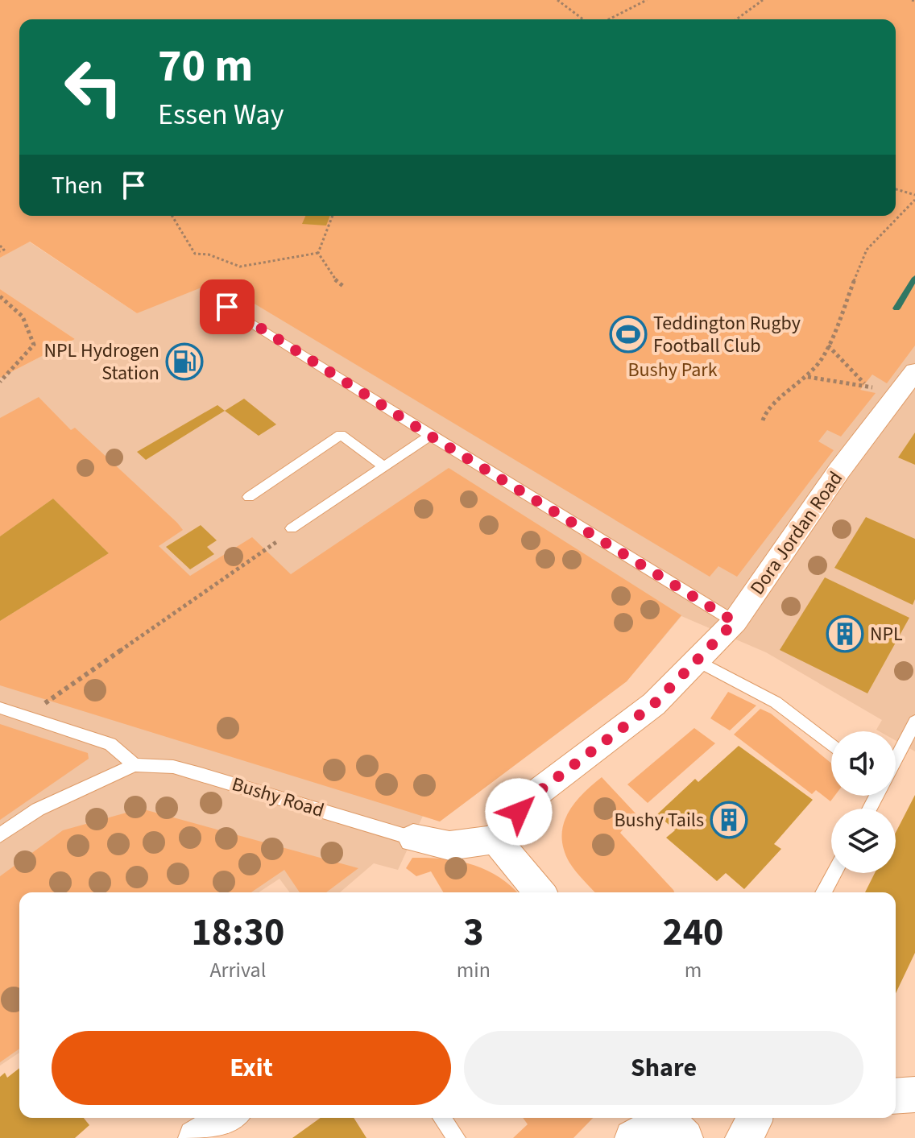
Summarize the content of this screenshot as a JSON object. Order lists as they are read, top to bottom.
{
  "streets": {
    "street": ["Dora Jordan Road", "Bushy Road"]
  },
  "crossings": [
    ["Dora Jordan Road", "Bushy Road"]
  ],
  "parks": ["Bushy Park"],
  "places": {
    "sports": ["Teddington Rugby Football Club"],
    "fuel station": ["NPL Hydrogen Station"],
    "building": ["NPL", "Bushy Tails"]
  },
  "page": {
    "turn": ["70 m", "Essen Way"],
    "then": "Then",
    "eta": [
      "18:30",
      "Arrival",
      "3",
      "min",
      "240",
      "m"
    ],
    "buttons": ["Exit", "Share"]
  }
}
